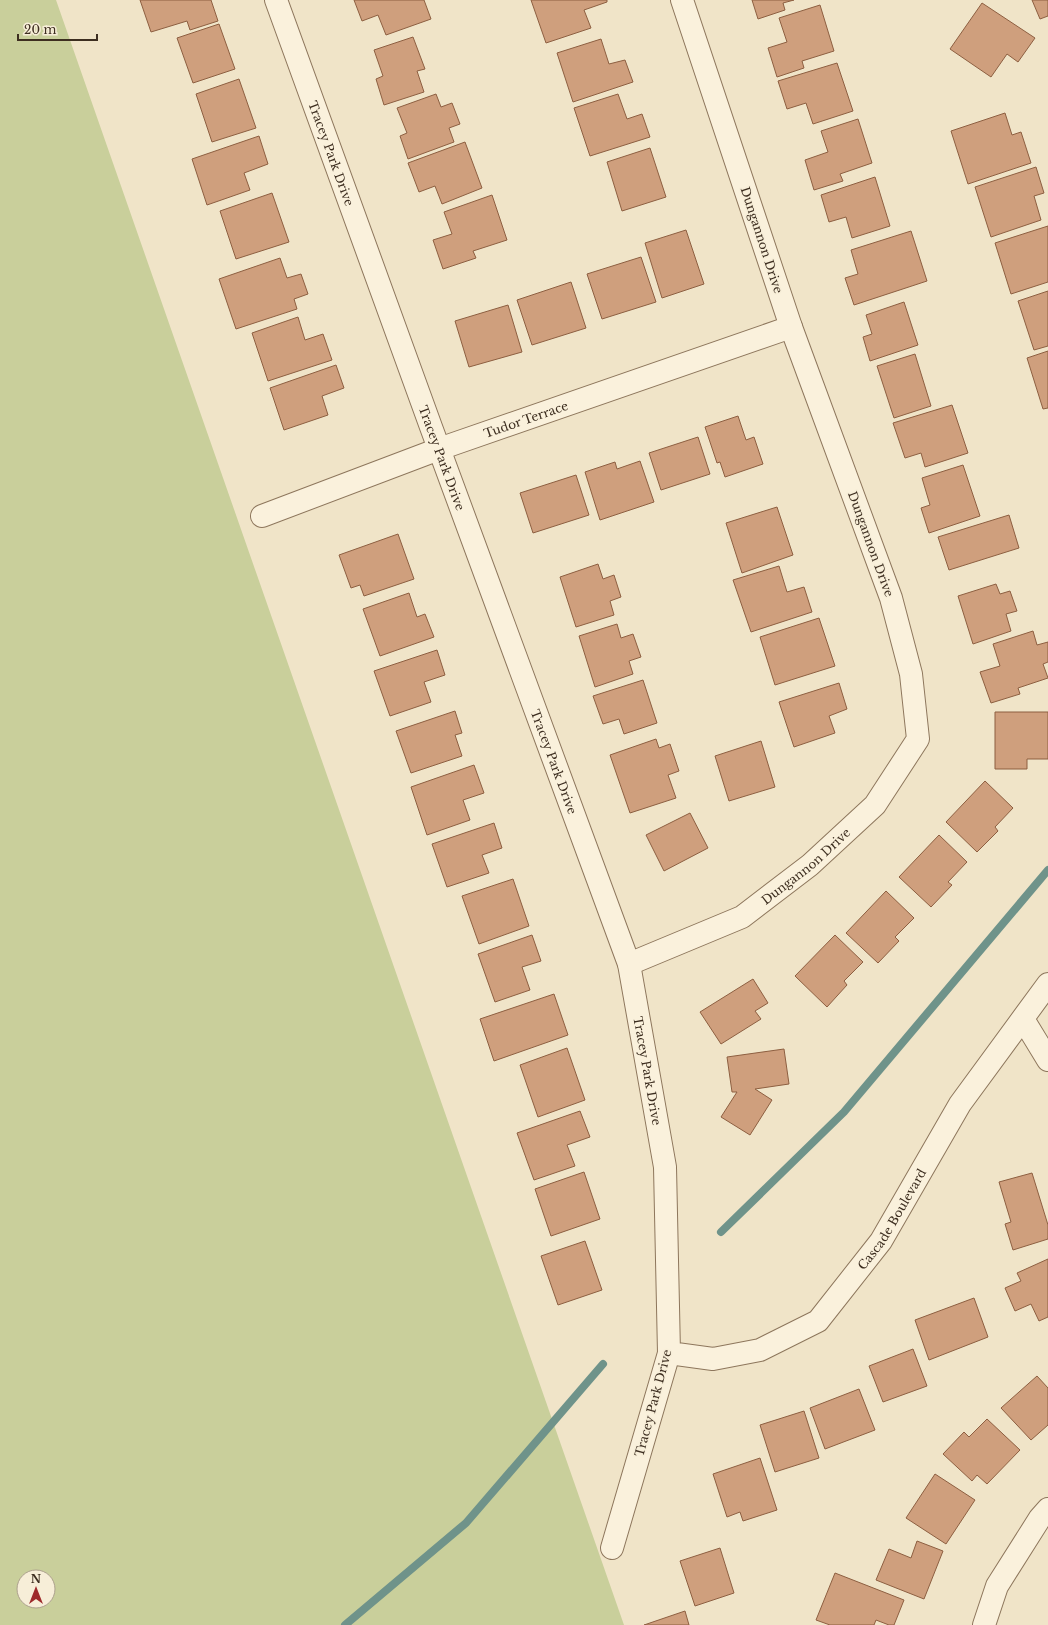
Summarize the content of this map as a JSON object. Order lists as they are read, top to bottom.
{
  "streets": {
    "street": [
      "Tracey Park Drive",
      "Dungannon Drive",
      "Tudor Terrace",
      "Cascade Boulevard"
    ]
  },
  "crossings": [
    ["Tracey Park Drive", "Dungannon Drive"],
    ["Tracey Park Drive", "Tudor Terrace"],
    ["Tracey Park Drive", "Cascade Boulevard"],
    ["Dungannon Drive", "Tudor Terrace"]
  ],
  "scale_bar": "20 m",
  "north": "top"
}
